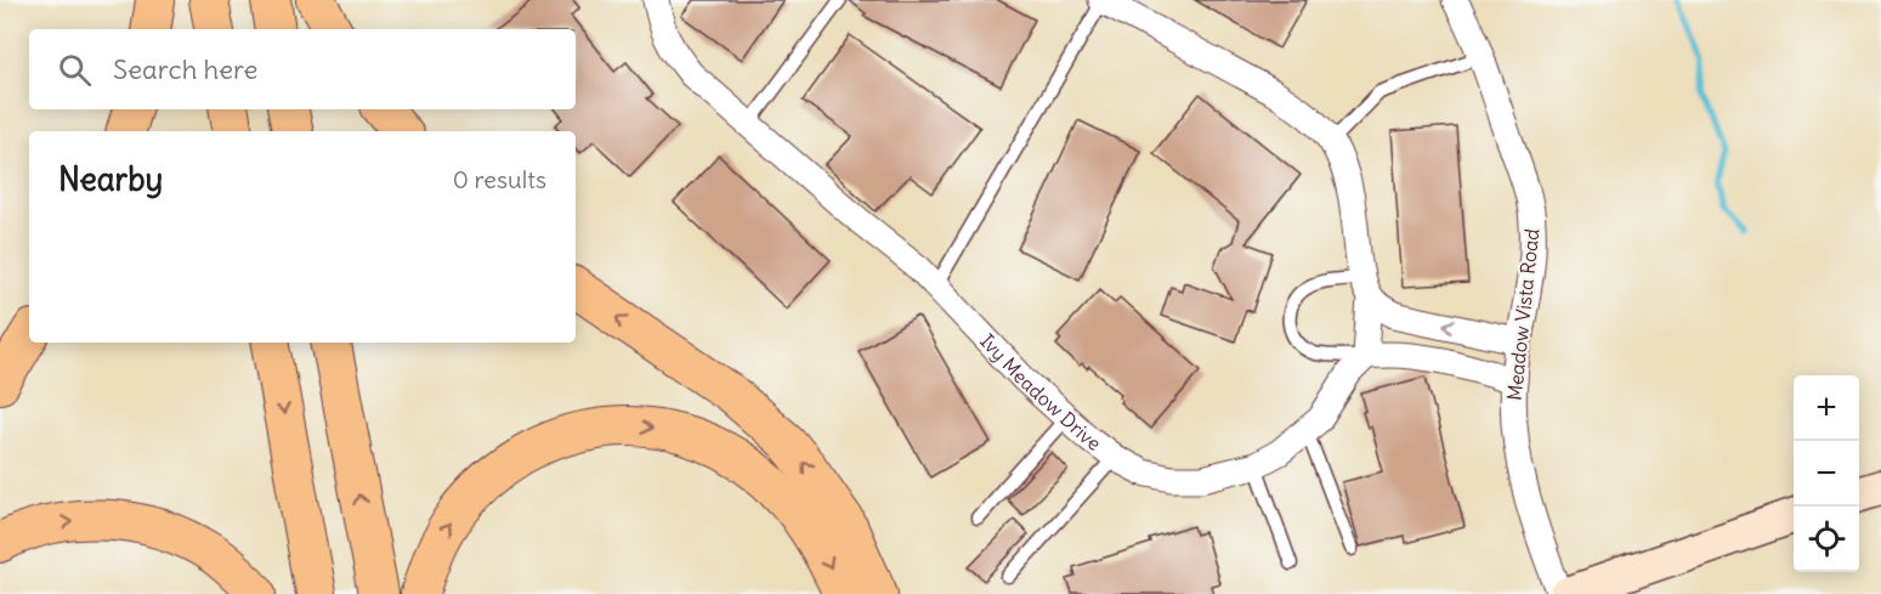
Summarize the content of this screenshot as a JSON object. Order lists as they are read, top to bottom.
{
  "streets": {
    "street": ["Meadow Vista Road", "Ivy Meadow Drive"]
  },
  "page": {
    "search": "Search here",
    "heading": ["Nearby", "0 results"],
    "map_buttons": ["+", "−"]
  }
}
